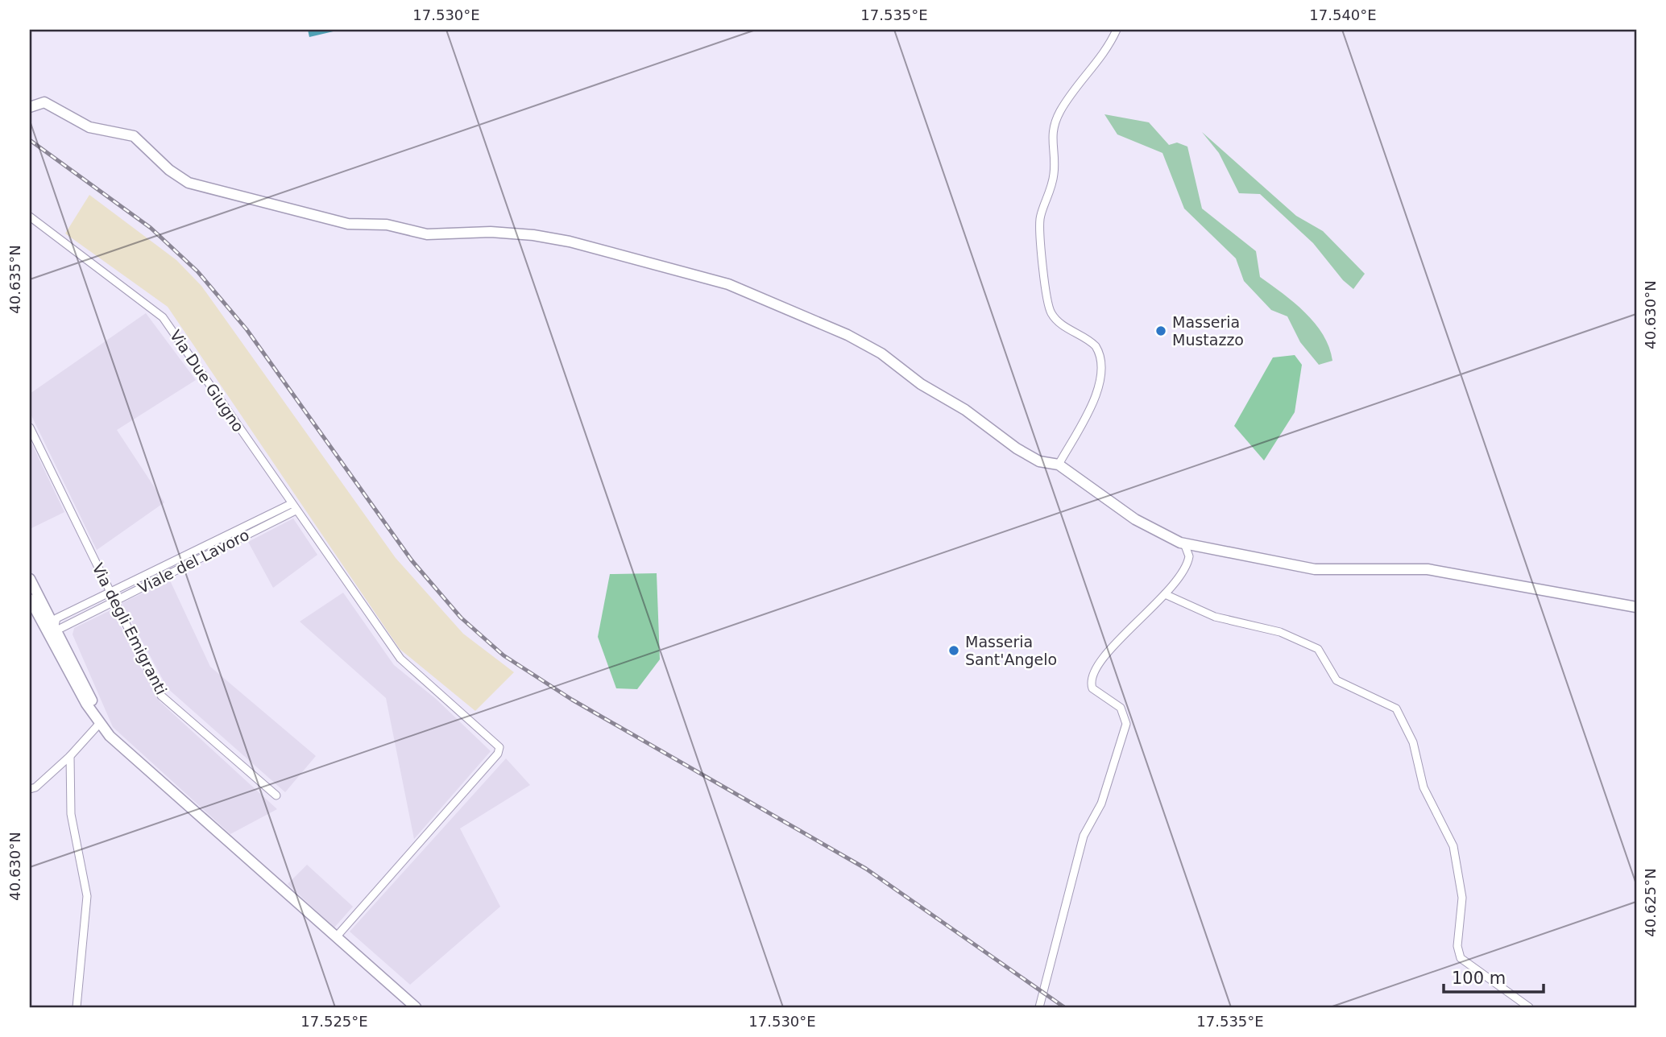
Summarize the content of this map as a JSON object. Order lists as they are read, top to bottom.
{
  "streets": {
    "street": ["Via Due Giugno", "Viale del Lavoro", "Via degli Emigranti"]
  },
  "crossings": [
    ["Via Due Giugno", "Viale del Lavoro"],
    ["Viale del Lavoro", "Via degli Emigranti"]
  ],
  "places": ["Masseria Mustazzo", "Masseria Sant'Angelo"],
  "scale_bar": "100 m",
  "coordinates": [
    "17.530°E",
    "17.535°E",
    "17.540°E",
    "40.635°N",
    "40.630°N",
    "40.625°N",
    "17.525°E"
  ]
}
